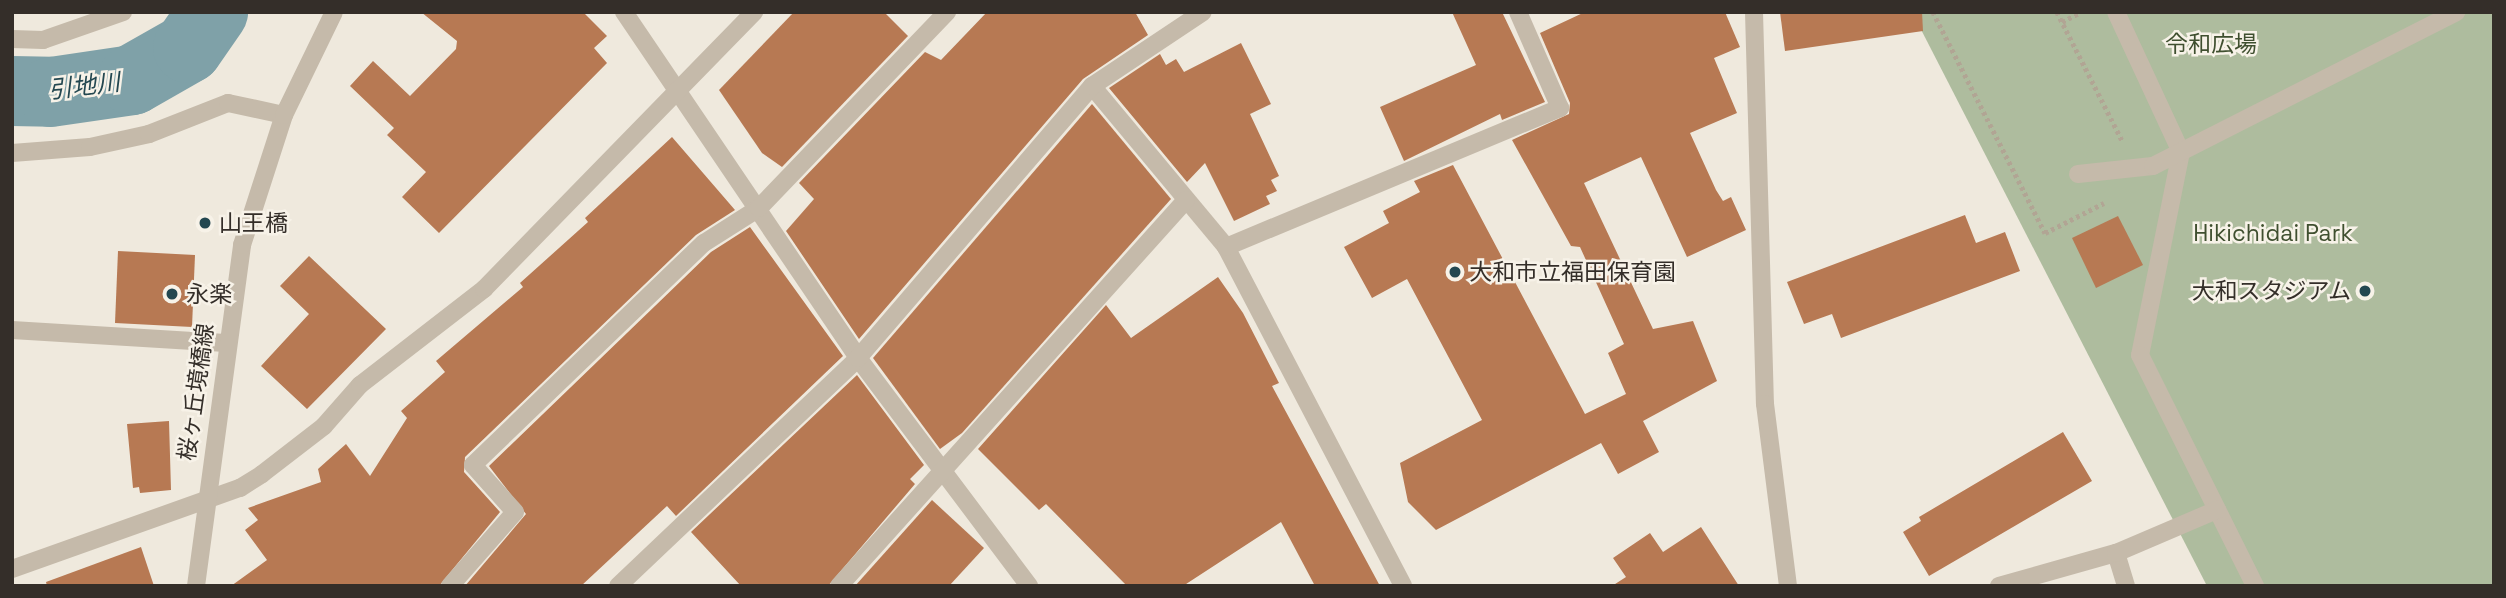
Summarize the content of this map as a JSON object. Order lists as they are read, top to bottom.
{
  "streets": {
    "street": ["桜ヶ丘境橋線"]
  },
  "water": ["引地川"],
  "parks": ["令和広場", "Hikichidai Park"],
  "places": [
    "山王橋",
    "大和市立福田保育園",
    "大和スタジアム",
    "永楽"
  ]
}
